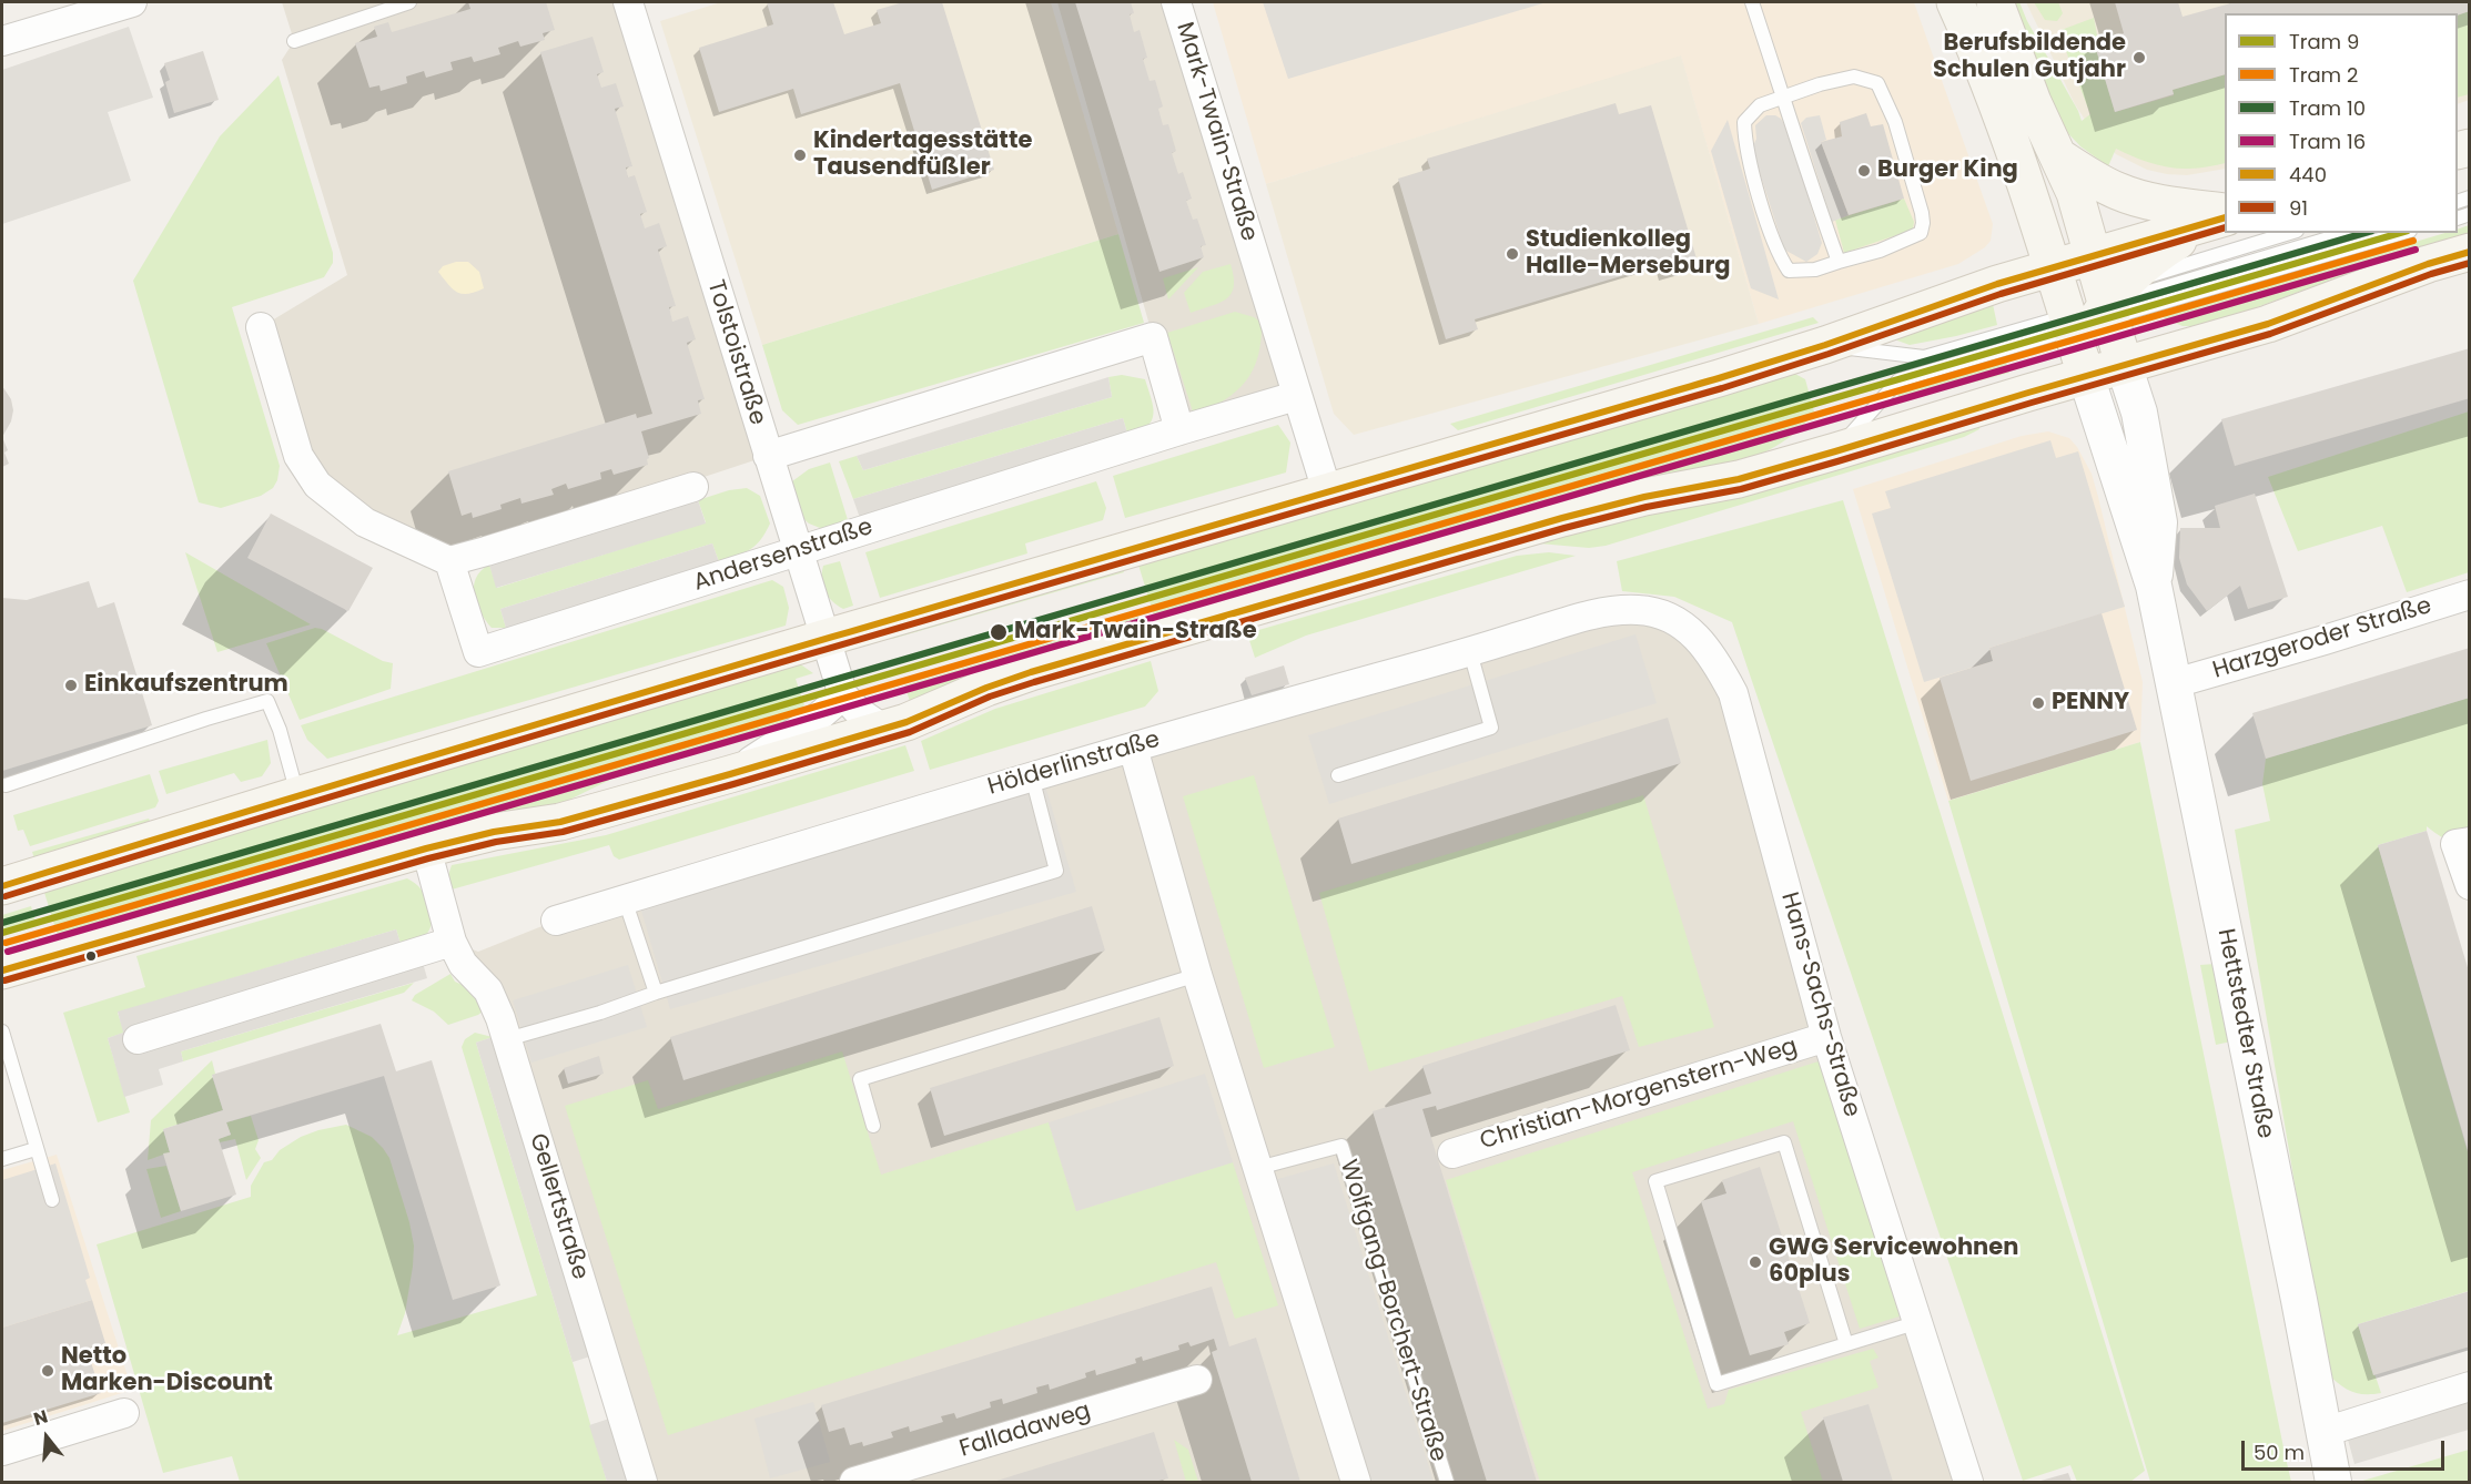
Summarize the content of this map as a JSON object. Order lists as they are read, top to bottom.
{
  "streets": {
    "street": [
      "Mark-Twain-Straße",
      "Tolstoistraße",
      "Andersenstraße",
      "Harzgeroder Straße",
      "Hölderlinstraße",
      "Hans-Sachs-Straße",
      "Hettstedter Straße",
      "Christian-Morgenstern-Weg",
      "Gellertstraße",
      "Falladaweg"
    ],
    "lane": ["Wolfgang-Borchert-Straße"]
  },
  "crossings": [
    ["Mark-Twain-Straße", "Andersenstraße"],
    ["Tolstoistraße", "Andersenstraße"],
    ["Harzgeroder Straße", "Hettstedter Straße"],
    ["Hölderlinstraße", "Hans-Sachs-Straße"],
    ["Hans-Sachs-Straße", "Christian-Morgenstern-Weg"]
  ],
  "places": [
    "Berufsbildende Schulen Gutjahr",
    "Kindertagesstätte Tausendfüßler",
    "Burger King",
    "Studienkolleg Halle-Merseburg",
    "Mark-Twain-Straße",
    "Einkaufszentrum",
    "PENNY",
    "GWG Servicewohnen 60plus",
    "Netto Marken-Discount"
  ],
  "lines": [
    "transit line 440",
    "transit line 91",
    "tram line 9",
    "tram line 10",
    "tram line 2",
    "tram line 16"
  ],
  "legend": [
    "Tram 9",
    "Tram 2",
    "Tram 10",
    "Tram 16",
    "440",
    "91"
  ],
  "scale_bar": "50 m",
  "north": "top"
}
